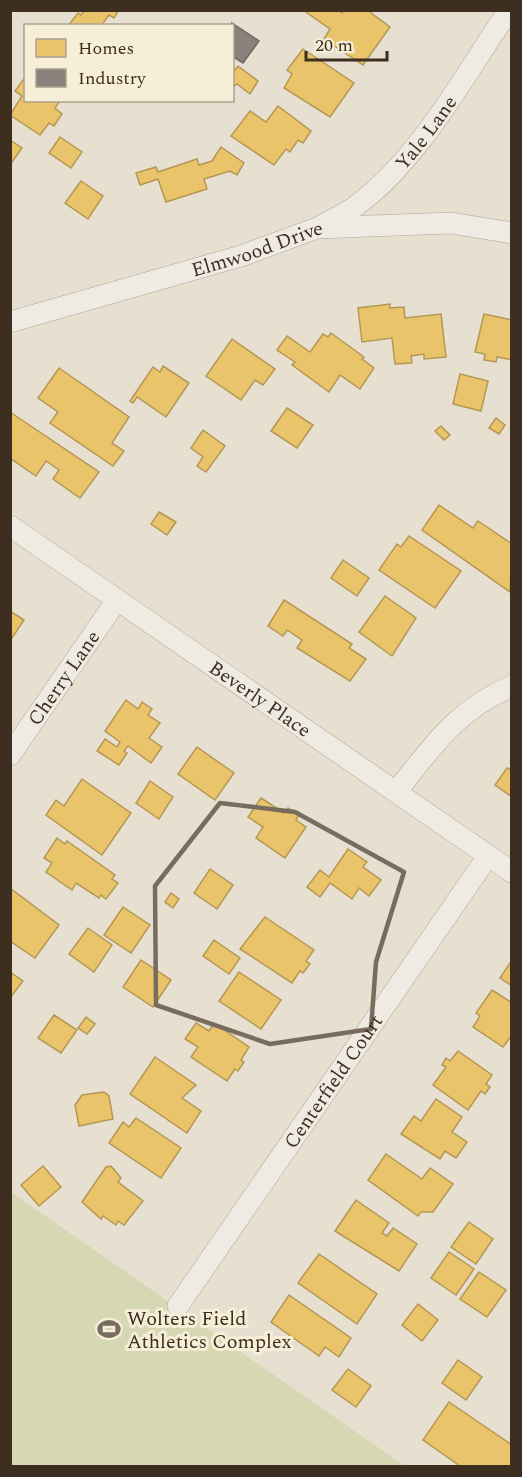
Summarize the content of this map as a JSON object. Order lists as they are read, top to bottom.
{
  "streets": {
    "street": [
      "Yale Lane",
      "Elmwood Drive",
      "Cherry Lane",
      "Beverly Place",
      "Centerfield Court"
    ]
  },
  "crossings": [
    ["Yale Lane", "Elmwood Drive"],
    ["Cherry Lane", "Beverly Place"],
    ["Beverly Place", "Centerfield Court"]
  ],
  "places": {
    "sports": ["Wolters Field Athletics Complex"]
  },
  "legend": ["Homes", "Industry"],
  "scale_bar": "20 m"
}
